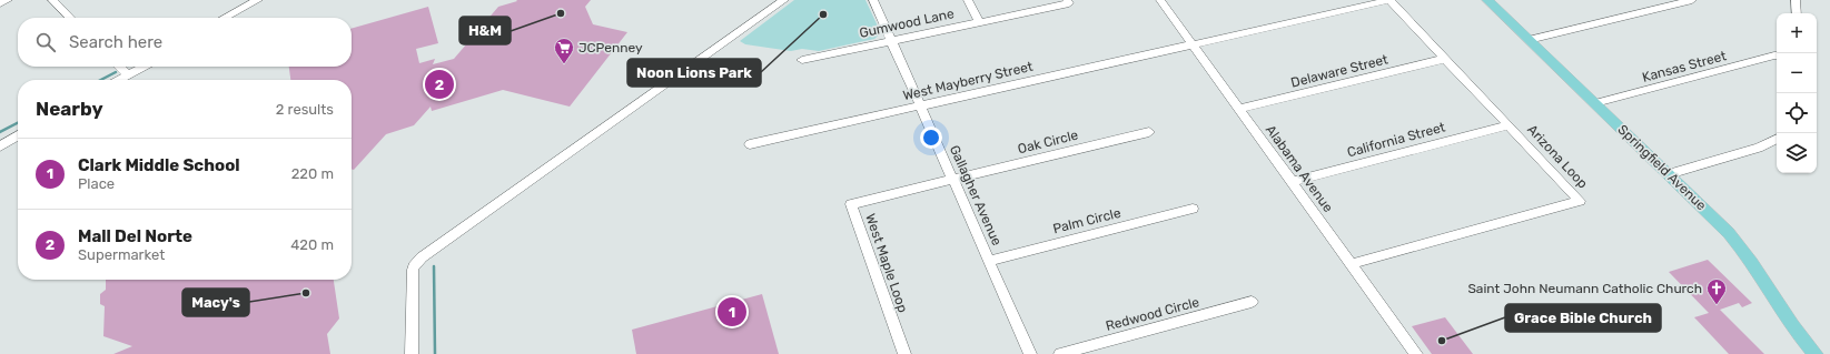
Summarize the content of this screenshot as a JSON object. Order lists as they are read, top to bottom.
{
  "streets": {
    "main road": ["Springfield Avenue"],
    "street": [
      "Gumwood Lane",
      "Kansas Street",
      "Delaware Street",
      "West Mayberry Street",
      "California Street",
      "Oak Circle",
      "Arizona Loop",
      "Alabama Avenue",
      "Gallagher Avenue",
      "Palm Circle",
      "West Maple Loop",
      "Redwood Circle"
    ]
  },
  "crossings": [
    ["Gumwood Lane", "Gallagher Avenue"],
    ["Kansas Street", "Springfield Avenue"],
    ["Delaware Street", "Arizona Loop"],
    ["Delaware Street", "Alabama Avenue"],
    ["West Mayberry Street", "Arizona Loop"],
    ["West Mayberry Street", "Alabama Avenue"],
    ["West Mayberry Street", "Gallagher Avenue"],
    ["California Street", "Arizona Loop"],
    ["California Street", "Alabama Avenue"],
    ["Oak Circle", "Gallagher Avenue"],
    ["Oak Circle", "West Maple Loop"],
    ["Arizona Loop", "Alabama Avenue"],
    ["Gallagher Avenue", "Palm Circle"],
    ["Gallagher Avenue", "West Maple Loop"]
  ],
  "places": {
    "other": [
      "H&M",
      "Noon Lions Park",
      "Macy's",
      "Grace Bible Church"
    ],
    "supermarket": ["JCPenney"],
    "church": ["Saint John Neumann Catholic Church"]
  },
  "page": {
    "map_buttons": ["+", "−"],
    "search": "Search here",
    "pins": ["2", "1"],
    "heading": ["Nearby", "2 results"],
    "list": [
      {
        "mark": "1",
        "name": "Clark Middle School",
        "note": "Place",
        "value": "220 m"
      },
      {
        "mark": "2",
        "name": "Mall Del Norte",
        "note": "Supermarket",
        "value": "420 m"
      }
    ]
  }
}
